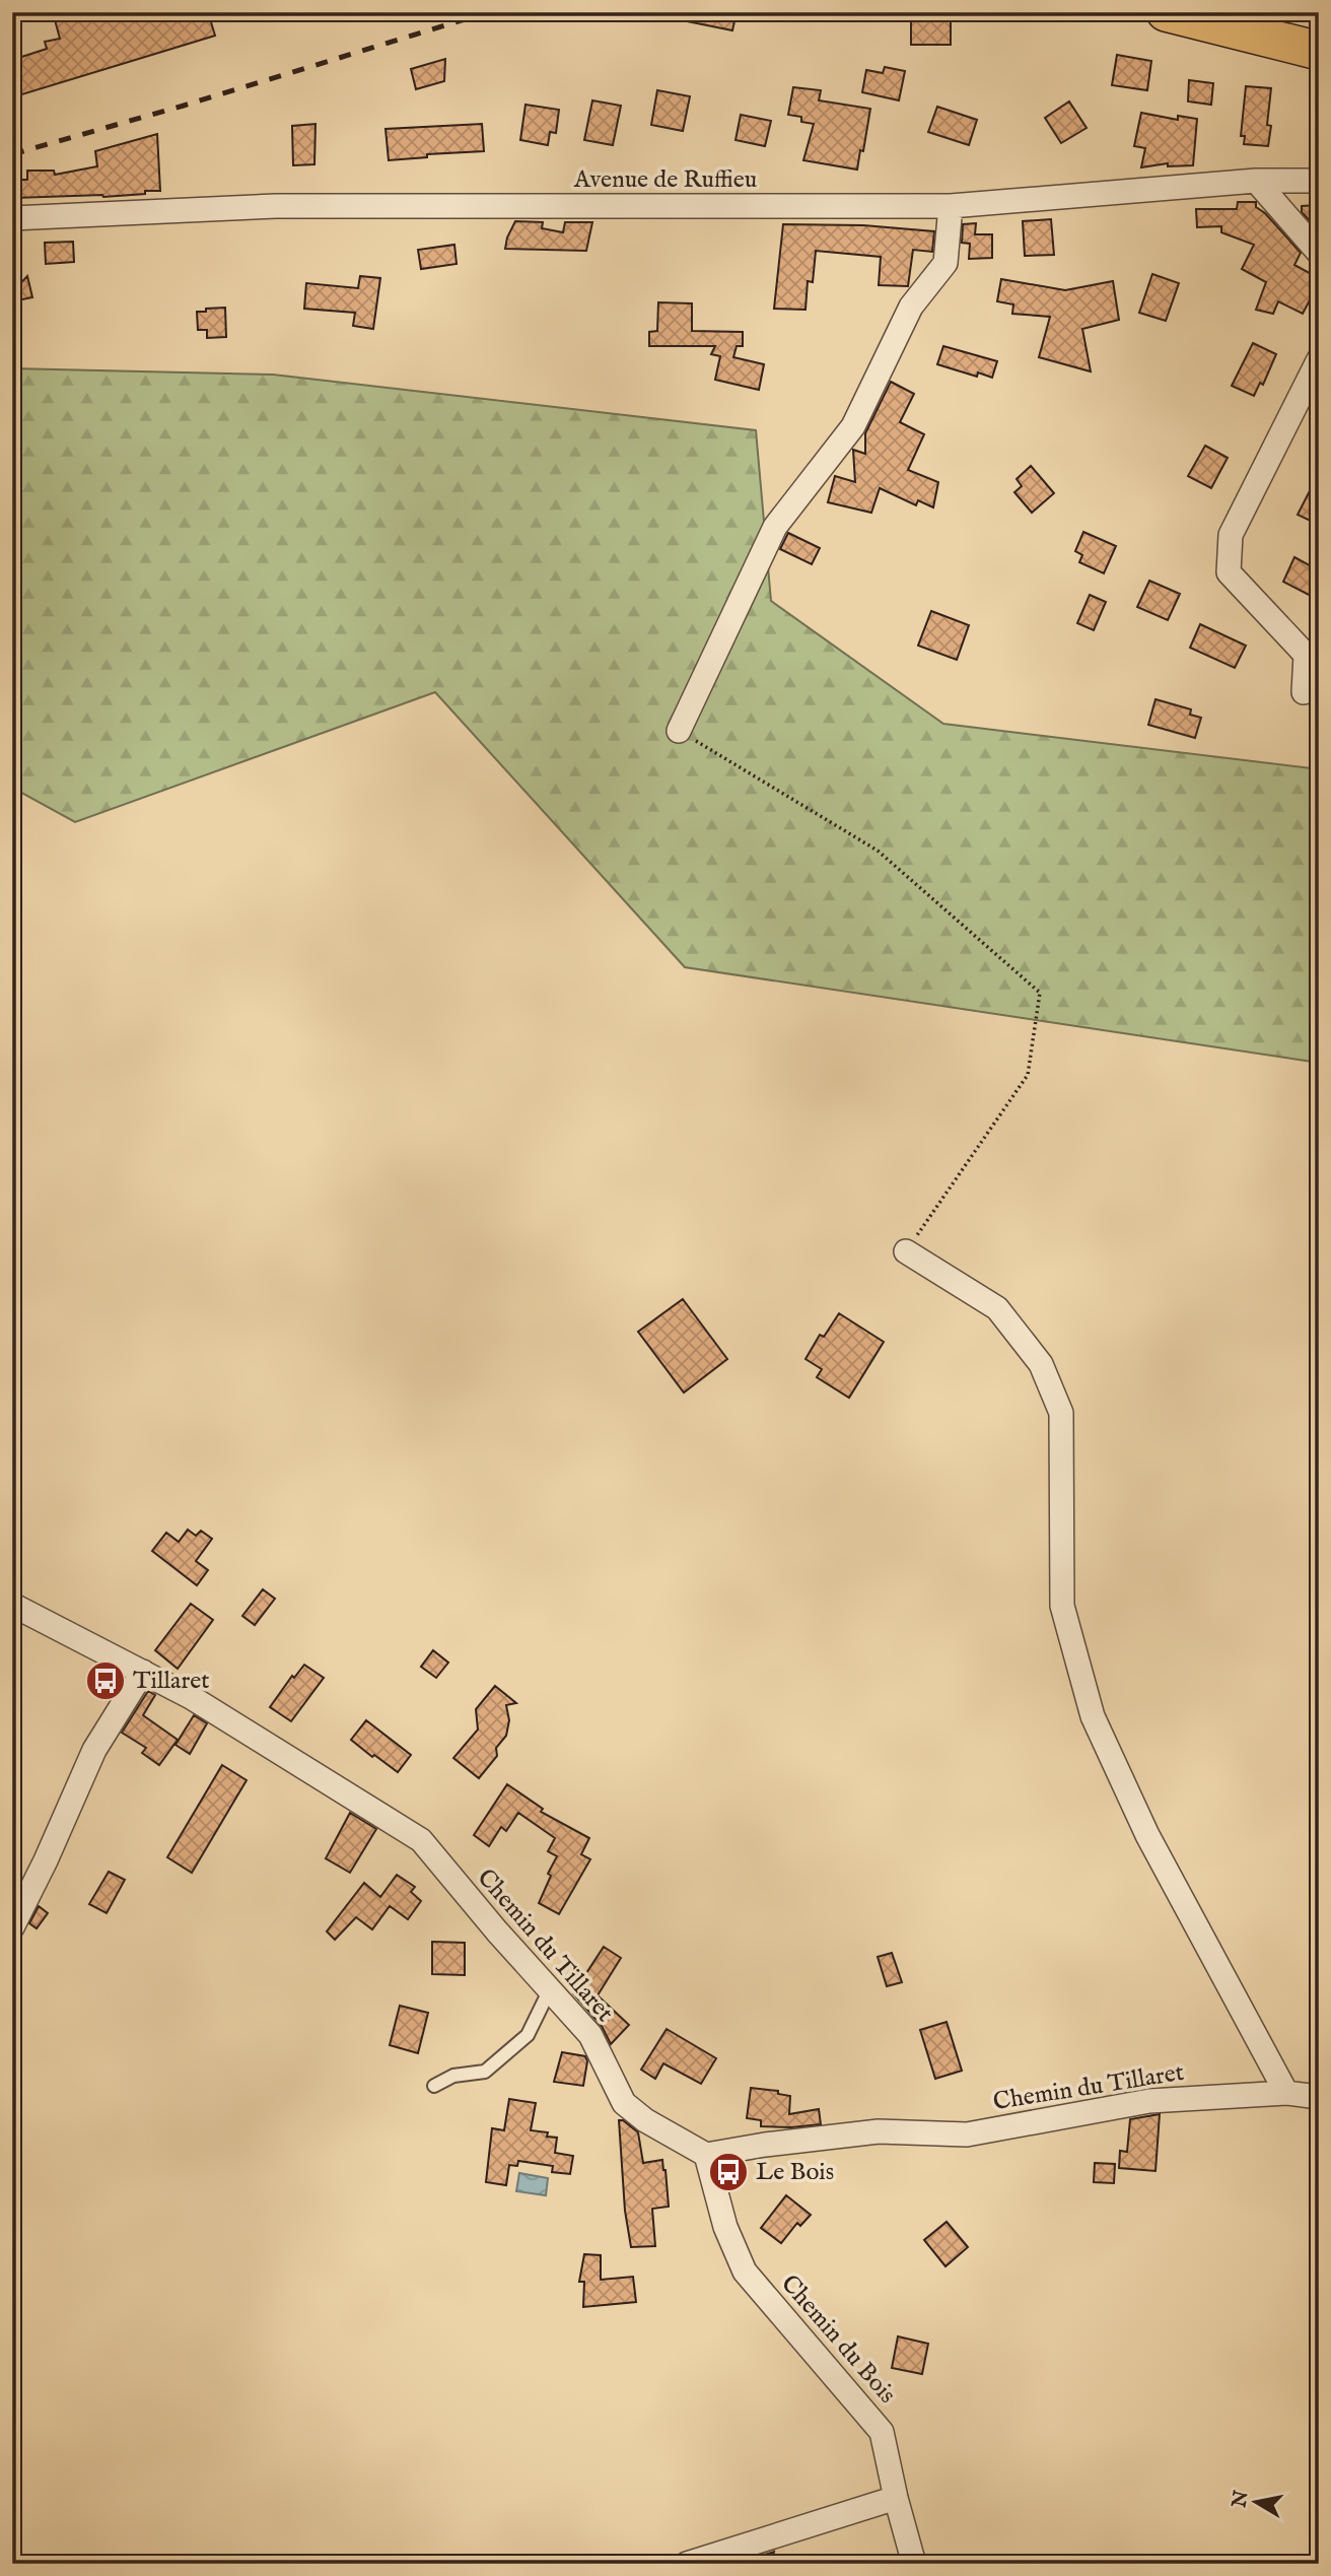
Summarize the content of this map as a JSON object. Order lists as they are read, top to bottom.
{
  "streets": {
    "street": ["Avenue de Ruffieu", "Chemin du Tillaret", "Chemin du Bois"]
  },
  "crossings": [
    ["Chemin du Tillaret", "Chemin du Bois"]
  ],
  "places": {
    "bus stop": ["Tillaret", "Le Bois"]
  },
  "north": "left"
}
